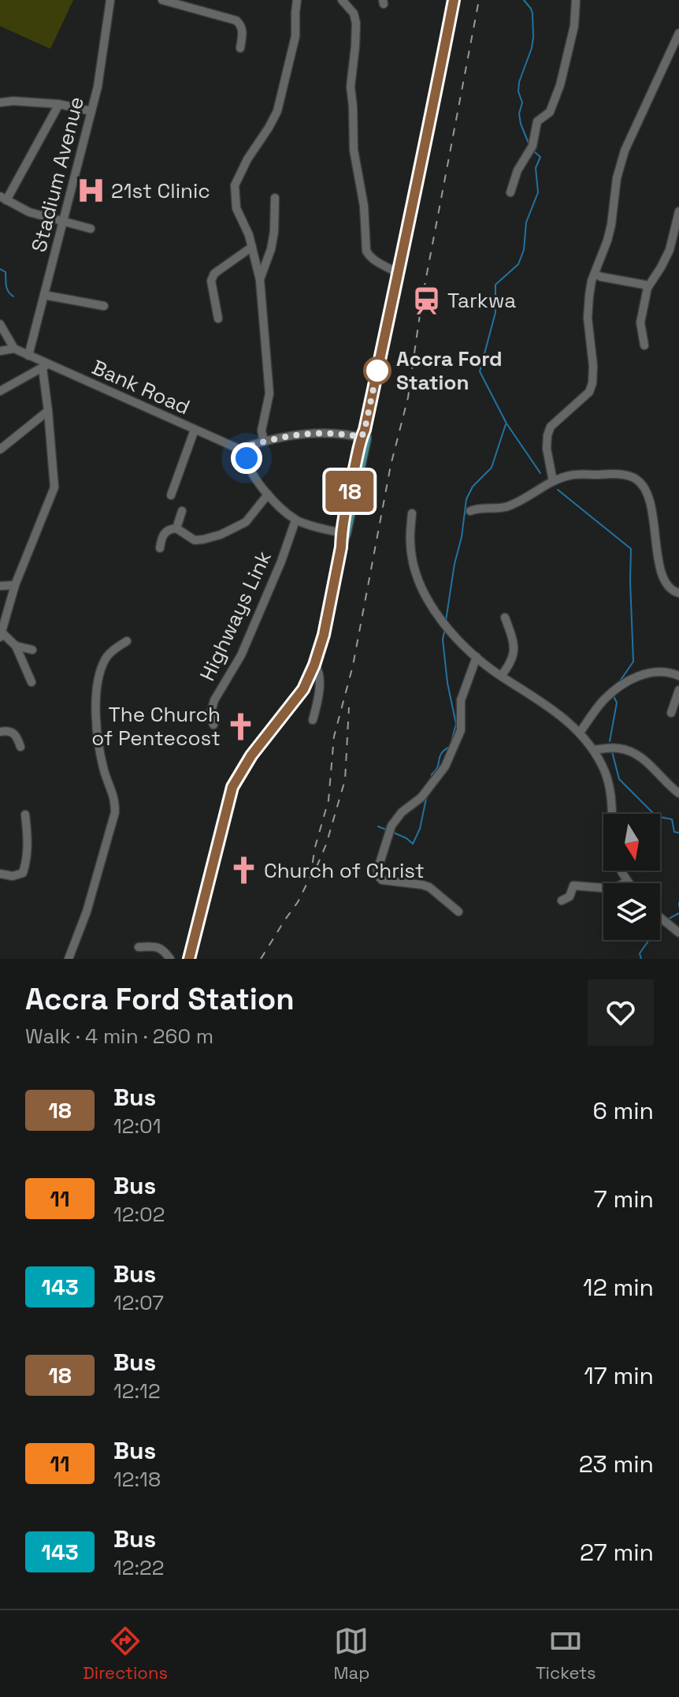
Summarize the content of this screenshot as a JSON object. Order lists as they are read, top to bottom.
{
  "streets": {
    "street": ["Stadium Avenue", "Bank Road", "Highways Link"]
  },
  "crossings": [
    ["Stadium Avenue", "Bank Road"]
  ],
  "places": {
    "hospital": ["21st Clinic"],
    "station": ["Tarkwa"],
    "other": ["Accra Ford Station"],
    "church": ["The Church of Pentecost", "Church of Christ"]
  },
  "lines": ["bus line 18"],
  "north": "bottom",
  "page": {
    "on_map": "18",
    "heading": ["Accra Ford Station", "Walk · 4 min · 260 m"],
    "list": [
      {
        "mark": "18",
        "name": "Bus",
        "note": "12:01",
        "value": "6 min"
      },
      {
        "mark": "11",
        "name": "Bus",
        "note": "12:02",
        "value": "7 min"
      },
      {
        "mark": "143",
        "name": "Bus",
        "note": "12:07",
        "value": "12 min"
      },
      {
        "mark": "18",
        "name": "Bus",
        "note": "12:12",
        "value": "17 min"
      },
      {
        "mark": "11",
        "name": "Bus",
        "note": "12:18",
        "value": "23 min"
      },
      {
        "mark": "143",
        "name": "Bus",
        "note": "12:22",
        "value": "27 min"
      }
    ],
    "tabs": ["Directions", "Map", "Tickets"]
  }
}
